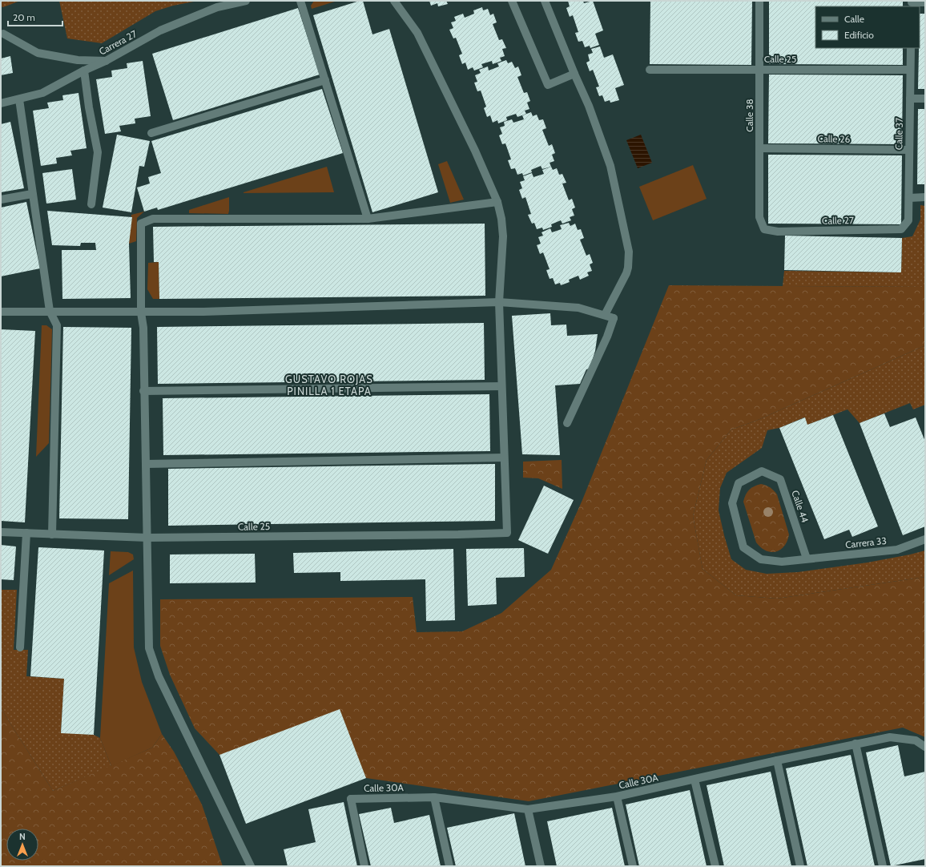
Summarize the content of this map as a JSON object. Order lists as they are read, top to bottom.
{
  "streets": {
    "street": [
      "Carrera 27",
      "Calle 25",
      "Calle 38",
      "Calle 37",
      "Calle 26",
      "Calle 27",
      "Calle 44",
      "Carrera 33",
      "Calle 30A"
    ]
  },
  "crossings": [
    ["Calle 25", "Calle 38"],
    ["Calle 25", "Calle 37"],
    ["Calle 38", "Calle 26"],
    ["Calle 38", "Calle 27"],
    ["Calle 37", "Calle 26"],
    ["Calle 37", "Calle 27"],
    ["Calle 44", "Carrera 33"]
  ],
  "districts": ["GUSTAVO ROJAS PINILLA 1 ETAPA"],
  "legend": ["Calle", "Edificio"],
  "scale_bar": "20 m",
  "north": "top"
}
